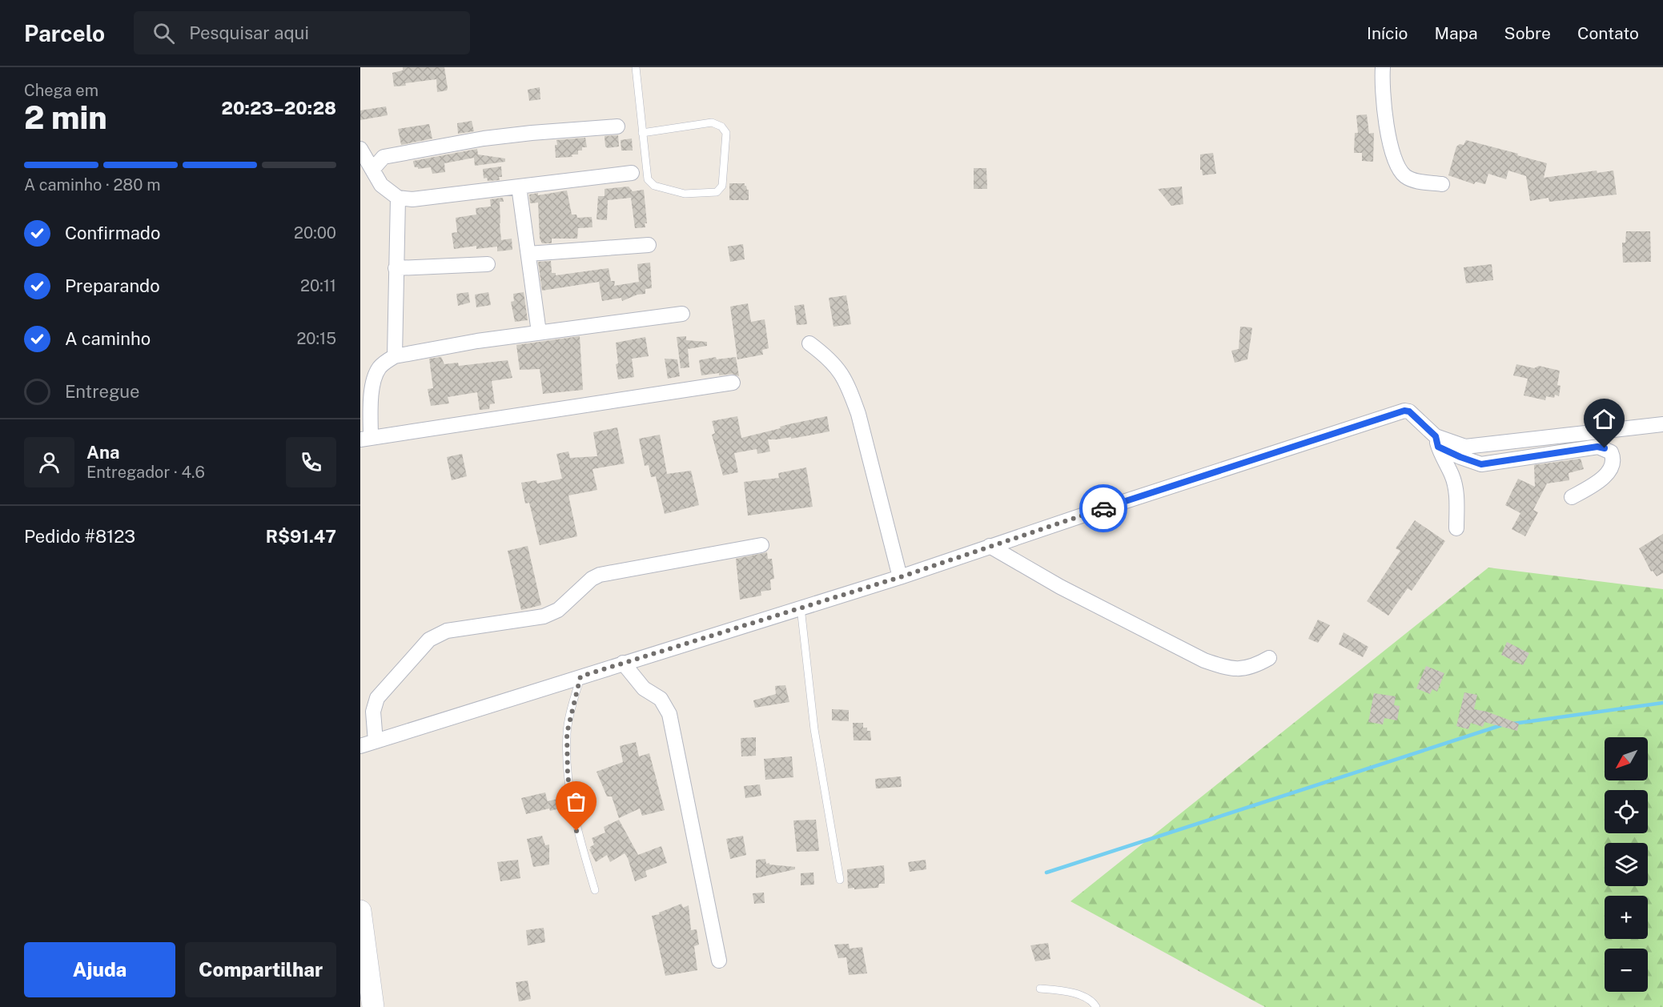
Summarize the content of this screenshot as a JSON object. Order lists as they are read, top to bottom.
{
  "north": "bottom left",
  "page": {
    "header": "Parcelo",
    "search": "Pesquisar aqui",
    "nav": [
      "Início",
      "Mapa",
      "Sobre",
      "Contato"
    ],
    "heading": ["2 min", "Chega em", "20:23–20:28"],
    "panel": [
      "Ana",
      "Entregador · 4.6",
      "Pedido #8123",
      "R$91.47"
    ],
    "bar": "A caminho · 280 m",
    "list": [
      ["Confirmado", "20:00"],
      ["Preparando", "20:11"],
      ["A caminho", "20:15"],
      "Entregue"
    ],
    "map_buttons": ["+", "−"],
    "buttons": ["Ajuda", "Compartilhar"]
  }
}
